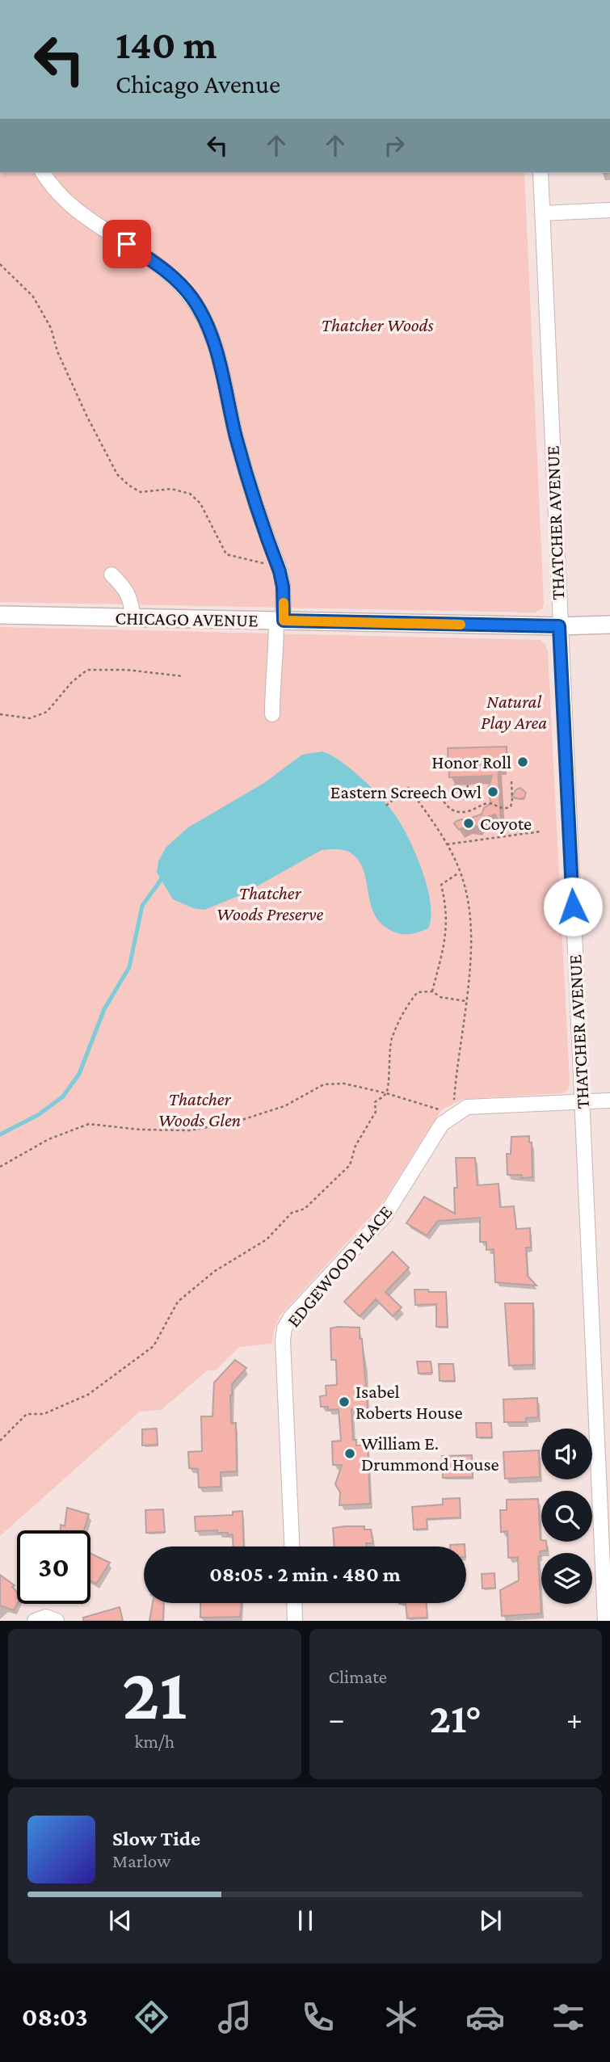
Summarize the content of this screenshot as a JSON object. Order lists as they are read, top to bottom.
{
  "streets": {
    "main road": ["CHICAGO AVENUE"],
    "street": ["THATCHER AVENUE", "EDGEWOOD PLACE"]
  },
  "crossings": [
    ["THATCHER AVENUE", "CHICAGO AVENUE"]
  ],
  "parks": [
    "Thatcher Woods",
    "Natural Play Area",
    "Thatcher Woods Preserve",
    "Thatcher Woods Glen"
  ],
  "places": [
    "Honor Roll",
    "Eastern Screech Owl",
    "Coyote",
    "Isabel Roberts House",
    "William E. Drummond House"
  ],
  "page": {
    "turn": ["140 m", "Chicago Avenue"],
    "limit": "30",
    "trip": "08:05 · 2 min · 480 m",
    "tile": [
      ["21", "km/h"],
      "Climate"
    ],
    "heat": ["−", "21°", "+"],
    "song": ["Slow Tide", "Marlow"],
    "tabs": "08:03"
  }
}
